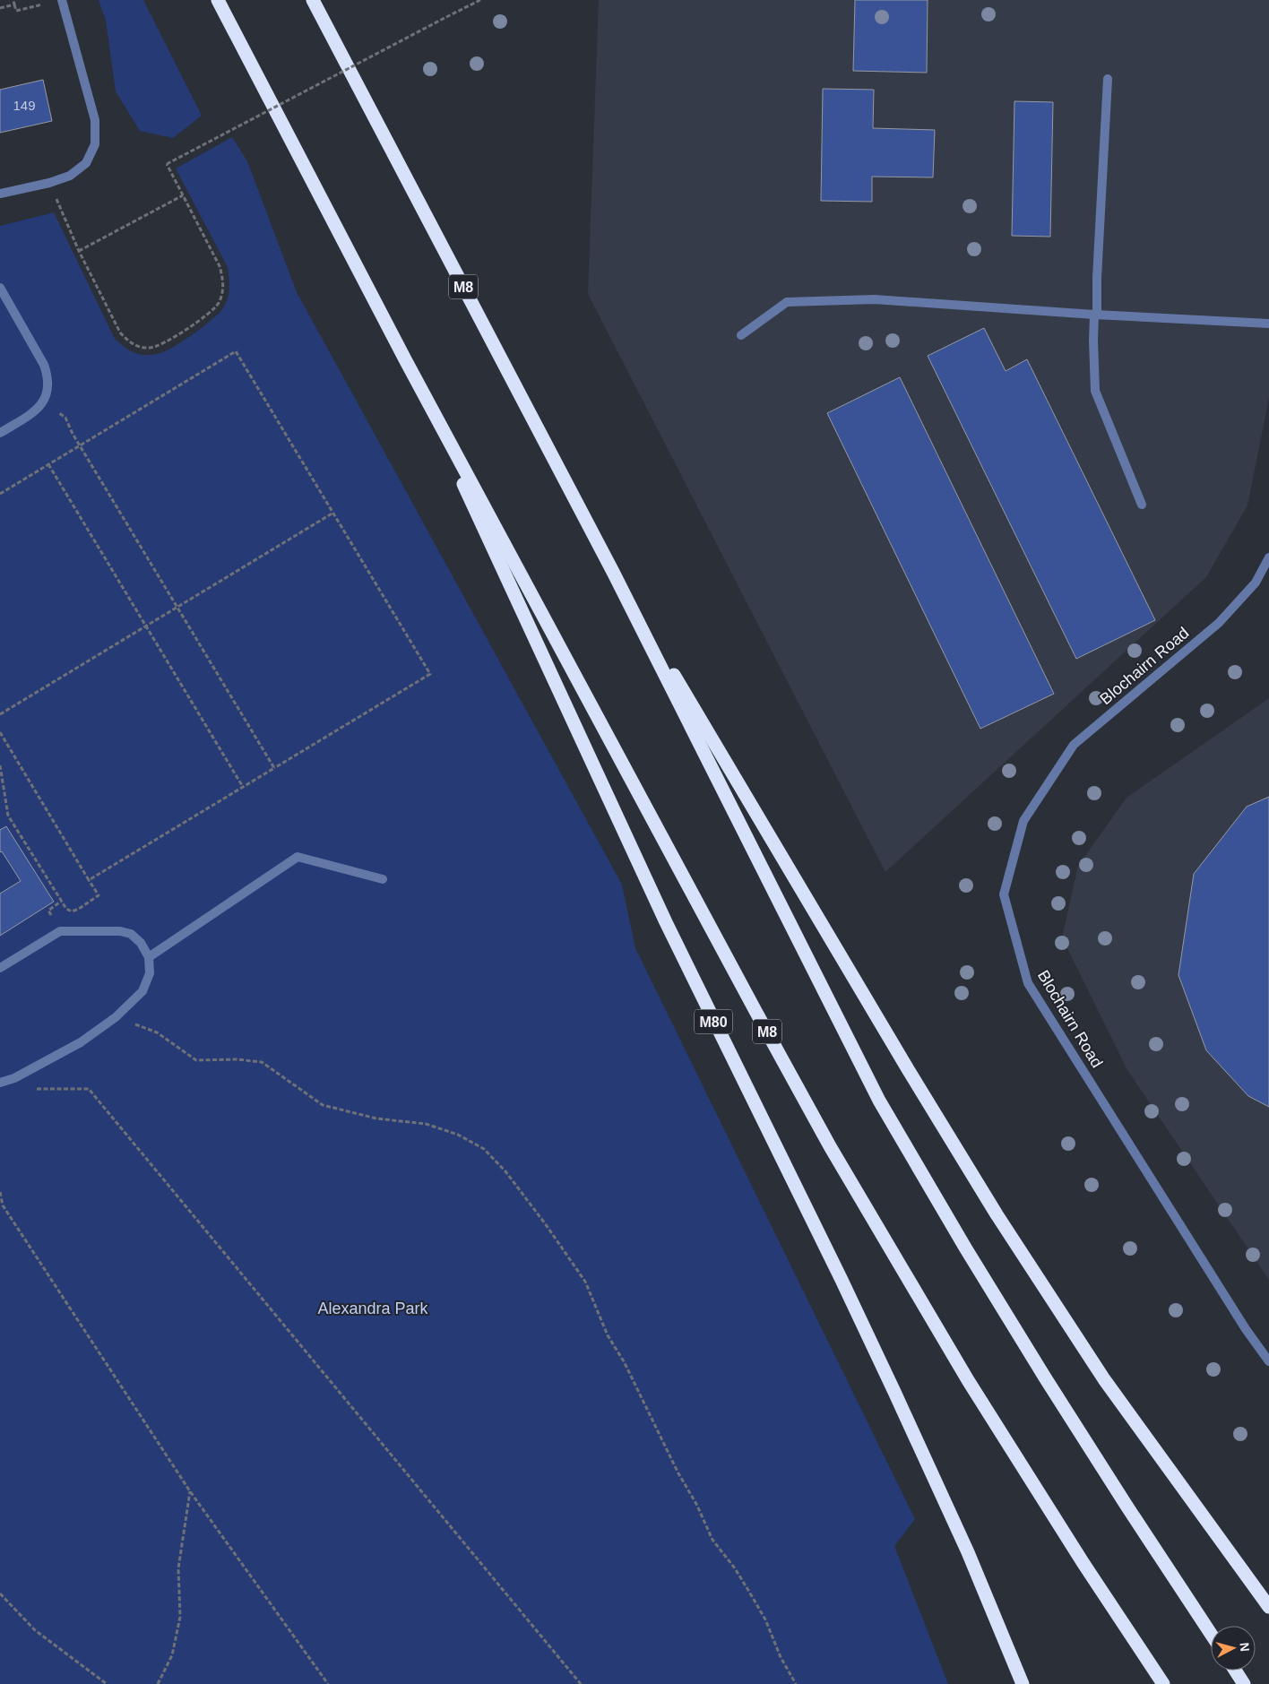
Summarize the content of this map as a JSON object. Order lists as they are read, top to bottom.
{
  "streets": {
    "highway": ["M8", "M80"],
    "street": ["Blochairn Road"]
  },
  "crossings": [
    ["M8", "M80"]
  ],
  "parks": ["Alexandra Park"],
  "house_numbers": ["149"],
  "north": "right"
}
